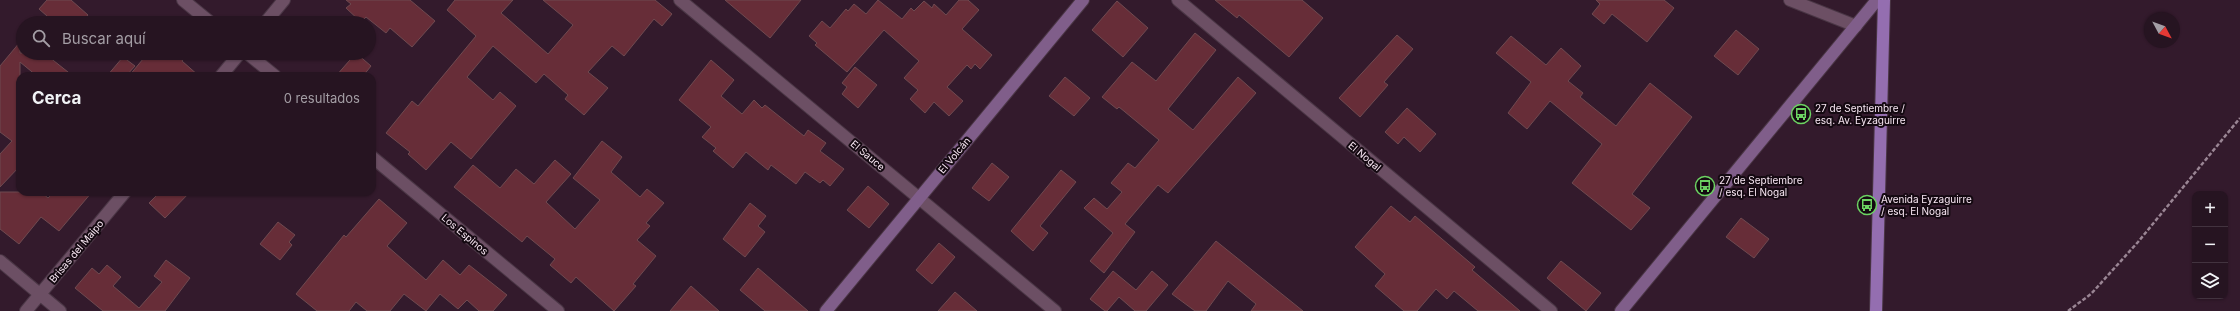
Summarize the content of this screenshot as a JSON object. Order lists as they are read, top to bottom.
{
  "streets": {
    "street": [
      "El Sauce",
      "El Volcán",
      "El Nogal",
      "Los Espinos",
      "Brisas del Maipo"
    ]
  },
  "crossings": [
    ["El Sauce", "El Volcán"]
  ],
  "places": {
    "bus stop": ["27 de Septiembre / esq. Av. Eyzaguirre", "27 de Septiembre / esq. El Nogal", "Avenida Eyzaguirre / esq. El Nogal"]
  },
  "north": "bottom right",
  "page": {
    "search": "Buscar aquí",
    "heading": ["Cerca", "0 resultados"],
    "map_buttons": ["+", "−"]
  }
}
